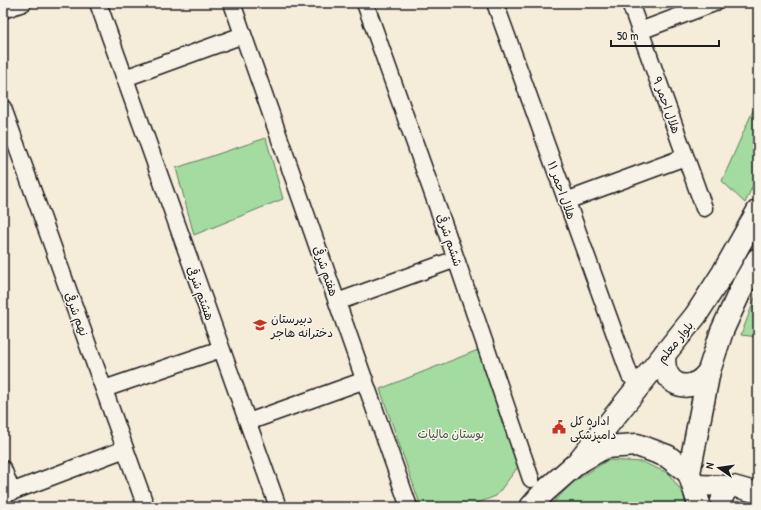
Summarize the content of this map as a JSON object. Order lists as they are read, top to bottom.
{
  "streets": {
    "main road": ["بلوار معلم"],
    "street": [
      "هلال احمر ۹",
      "هلال احمر ۱۱",
      "ششم شرقی",
      "هفتم شرقی",
      "هشتم شرقی",
      "نهم شرقی"
    ]
  },
  "parks": ["بوستان مالیات"],
  "places": {
    "school or university": ["دبیرستان دخترانه هاجر"],
    "public building": ["اداره کل دامپزشکی"]
  },
  "scale_bar": "50 m",
  "north": "left"
}
